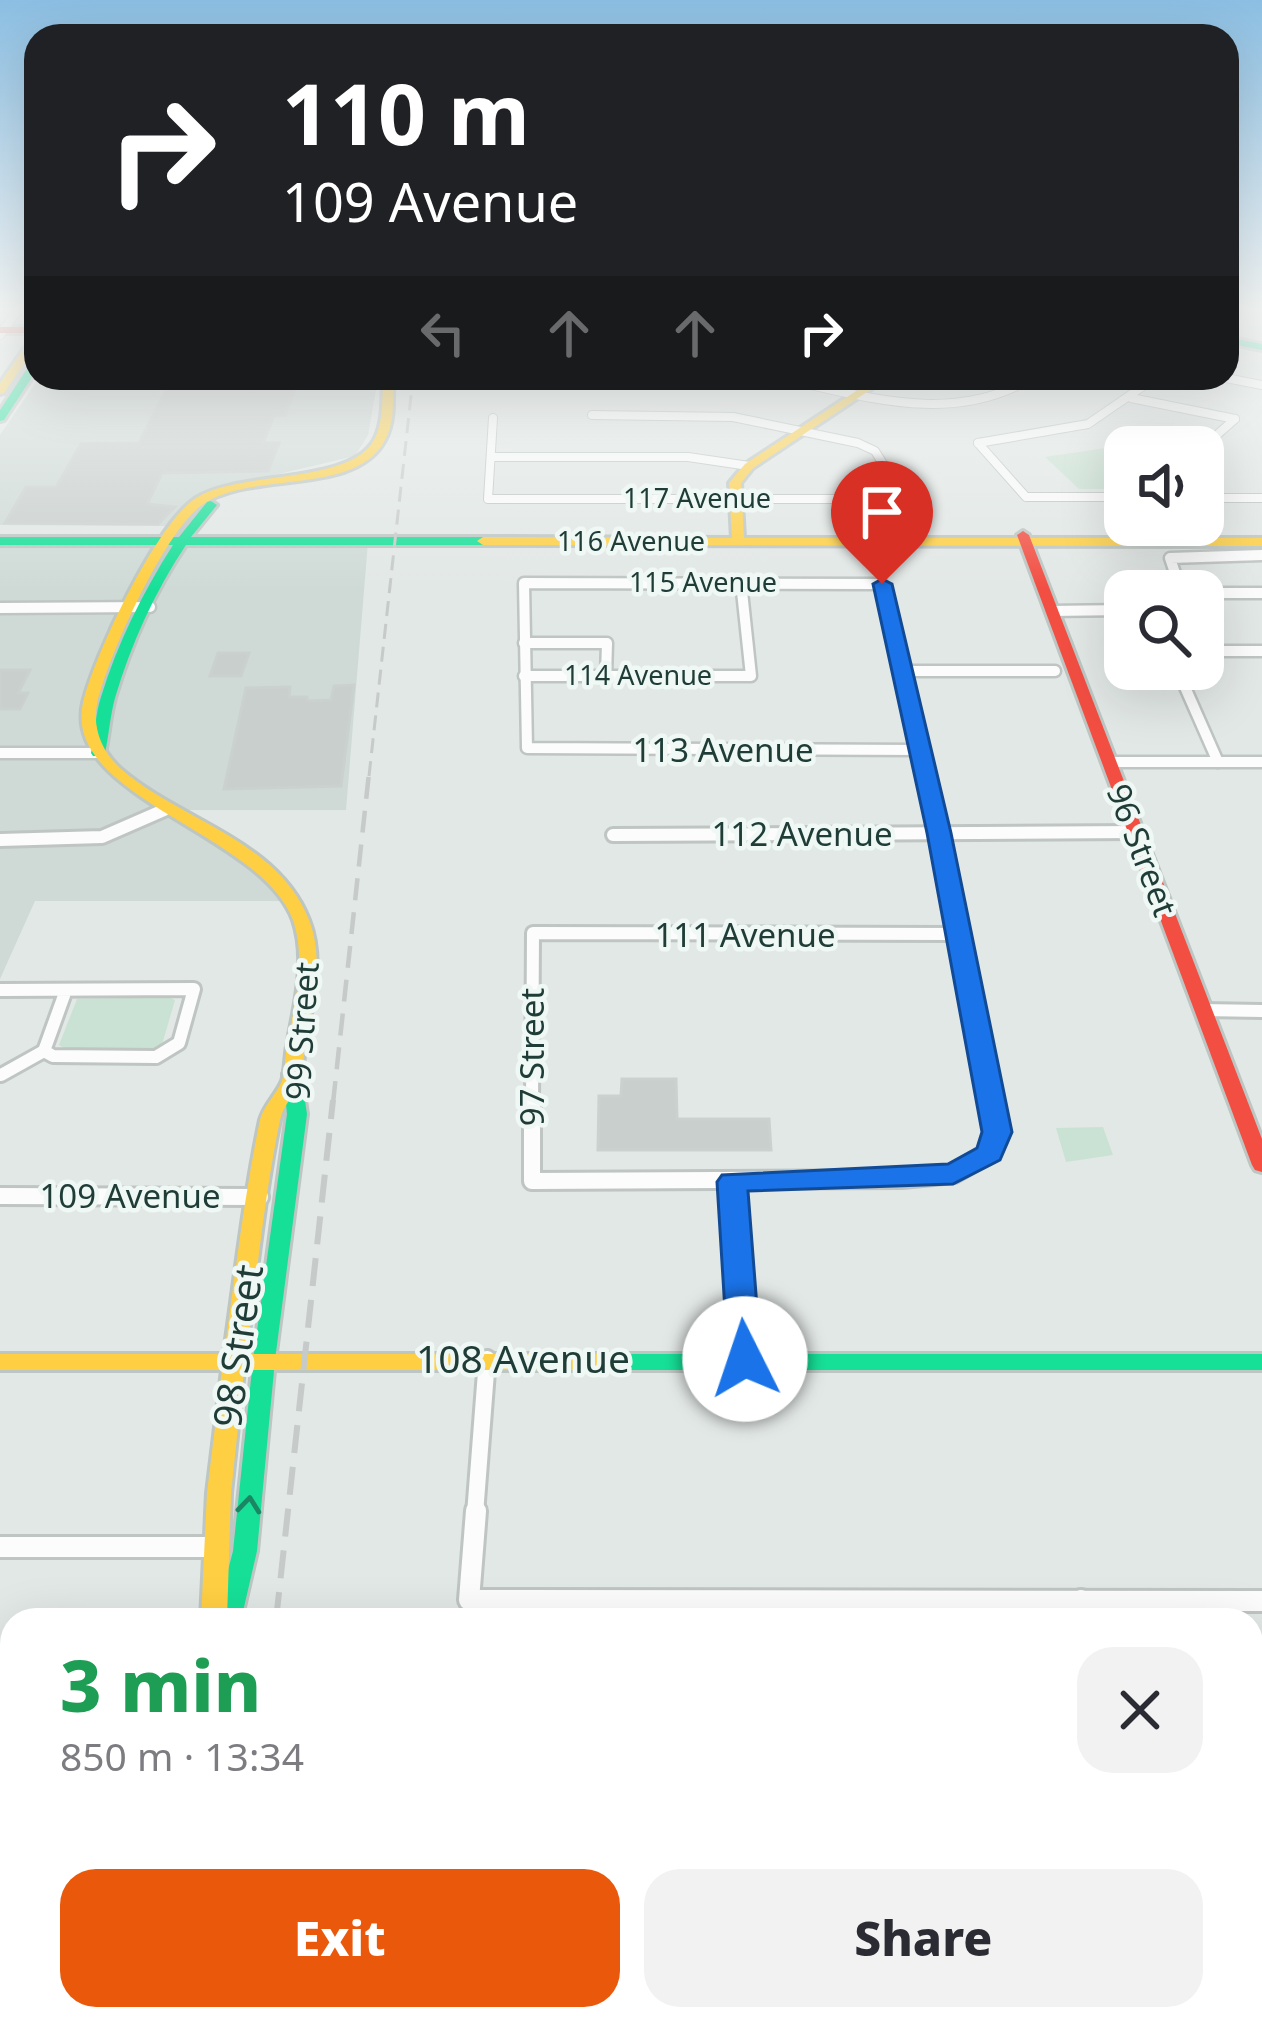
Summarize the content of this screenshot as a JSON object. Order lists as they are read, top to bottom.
{
  "streets": {
    "main road": [
      "116 Avenue",
      "96 Street",
      "99 Street",
      "98 Street",
      "108 Avenue"
    ],
    "street": [
      "117 Avenue",
      "115 Avenue",
      "114 Avenue",
      "113 Avenue",
      "112 Avenue",
      "111 Avenue",
      "97 Street",
      "109 Avenue"
    ]
  },
  "crossings": [
    ["116 Avenue", "96 Street"],
    ["115 Avenue", "114 Avenue"],
    ["114 Avenue", "113 Avenue"],
    ["112 Avenue", "96 Street"],
    ["111 Avenue", "97 Street"],
    ["99 Street", "98 Street"],
    ["109 Avenue", "98 Street"],
    ["98 Street", "108 Avenue"]
  ],
  "page": {
    "turn": ["110 m", "109 Avenue"],
    "heading": ["3 min", "850 m · 13:34"],
    "buttons": ["Exit", "Share"]
  }
}
